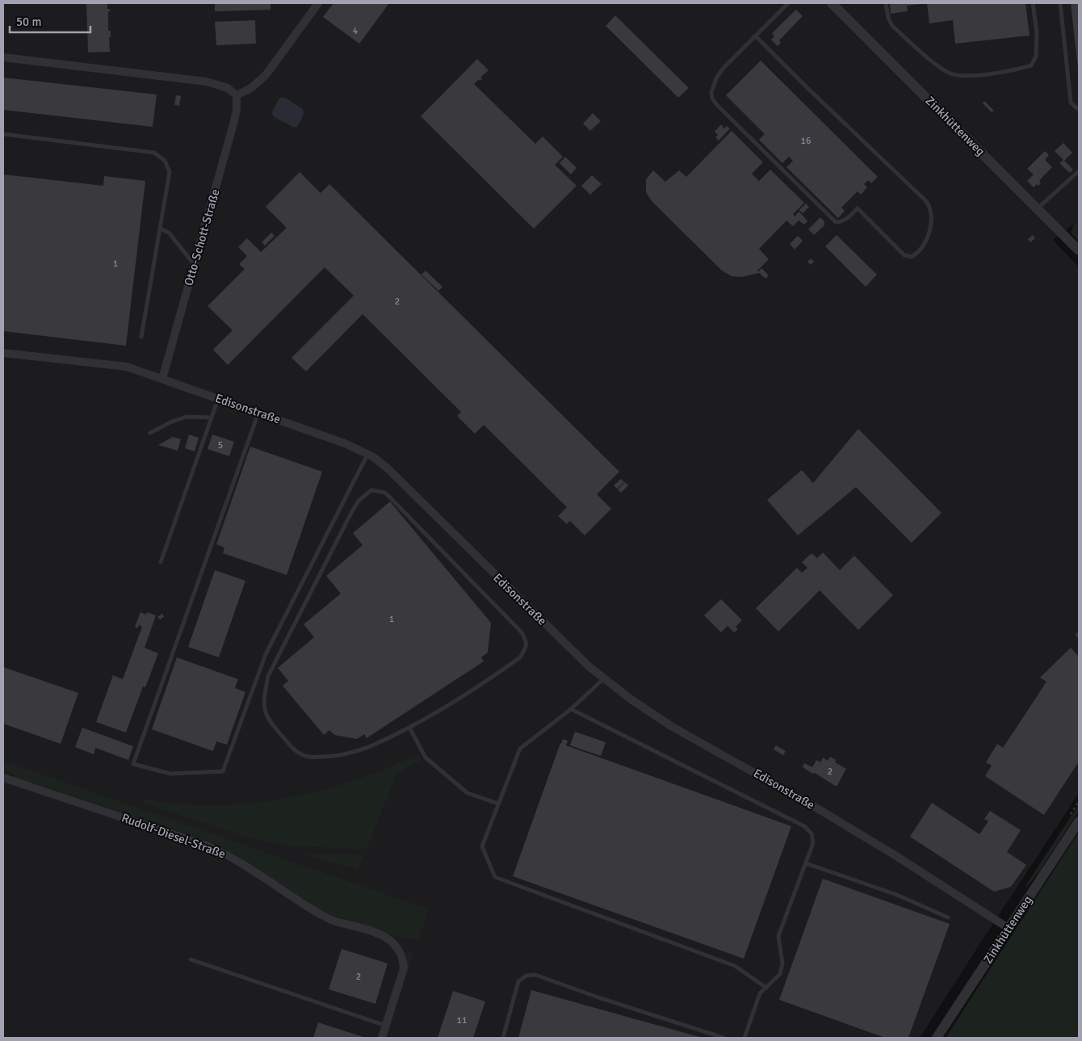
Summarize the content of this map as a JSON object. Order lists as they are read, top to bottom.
{
  "streets": {
    "street": [
      "Zinkhüttenweg",
      "Otto-Schott-Straße",
      "Edisonstraße",
      "Rudolf-Diesel-Straße"
    ]
  },
  "crossings": [
    ["Zinkhüttenweg", "Edisonstraße"],
    ["Otto-Schott-Straße", "Edisonstraße"]
  ],
  "house_numbers": [
    "4",
    "16",
    "1",
    "2",
    "5",
    "1",
    "2",
    "2",
    "11"
  ],
  "scale_bar": "50 m"
}
